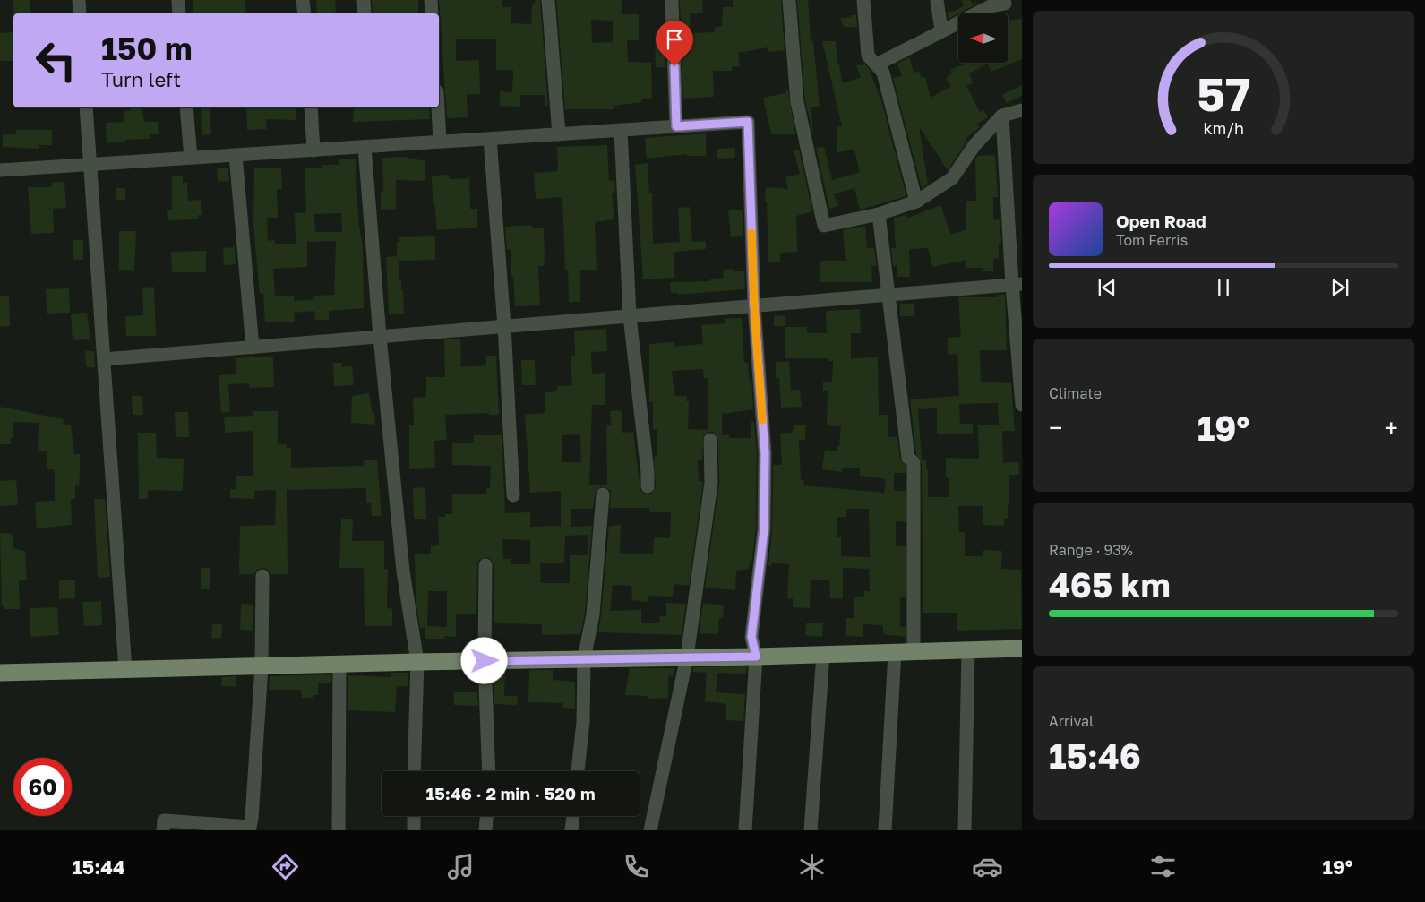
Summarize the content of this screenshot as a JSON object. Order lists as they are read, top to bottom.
{
  "north": "left",
  "page": {
    "turn": ["150 m", "Turn left"],
    "song": ["Open Road", "Tom Ferris"],
    "tile": [
      "Climate",
      ["Range · 93%", "465 km"],
      ["Arrival", "15:46"]
    ],
    "heat": ["−", "19°", "+"],
    "limit": "60",
    "trip": "15:46 · 2 min · 520 m",
    "tabs": ["15:44", "19°"],
    "gauge": ["57", "km/h"]
  }
}
